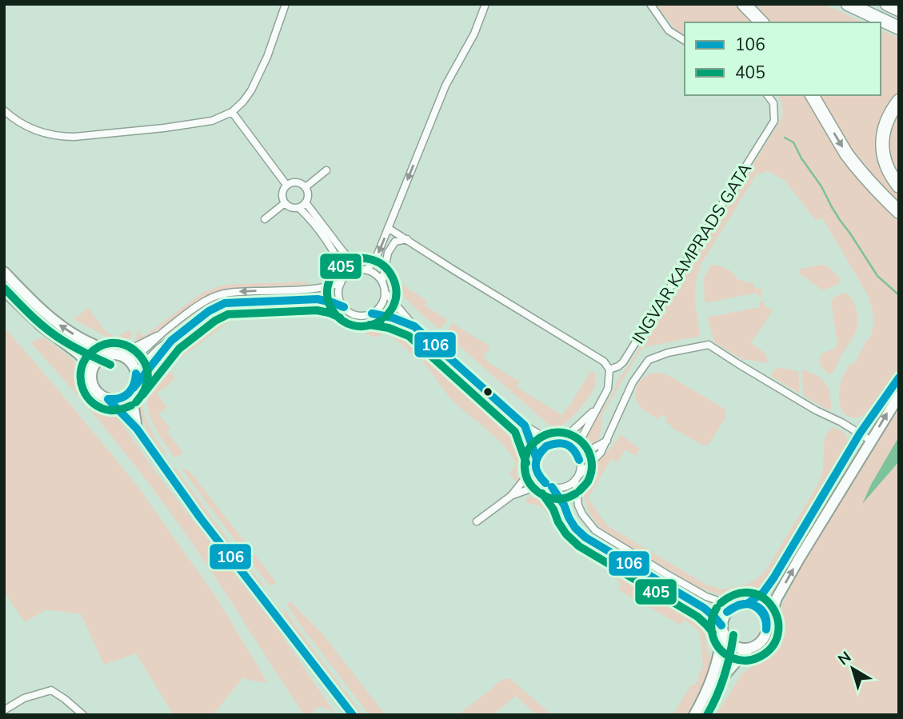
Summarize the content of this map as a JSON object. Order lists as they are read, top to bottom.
{
  "streets": {
    "street": ["INGVAR KAMPRADS GATA"]
  },
  "lines": ["transit line 405", "transit line 106"],
  "legend": ["106", "405"],
  "north": "top left"
}
